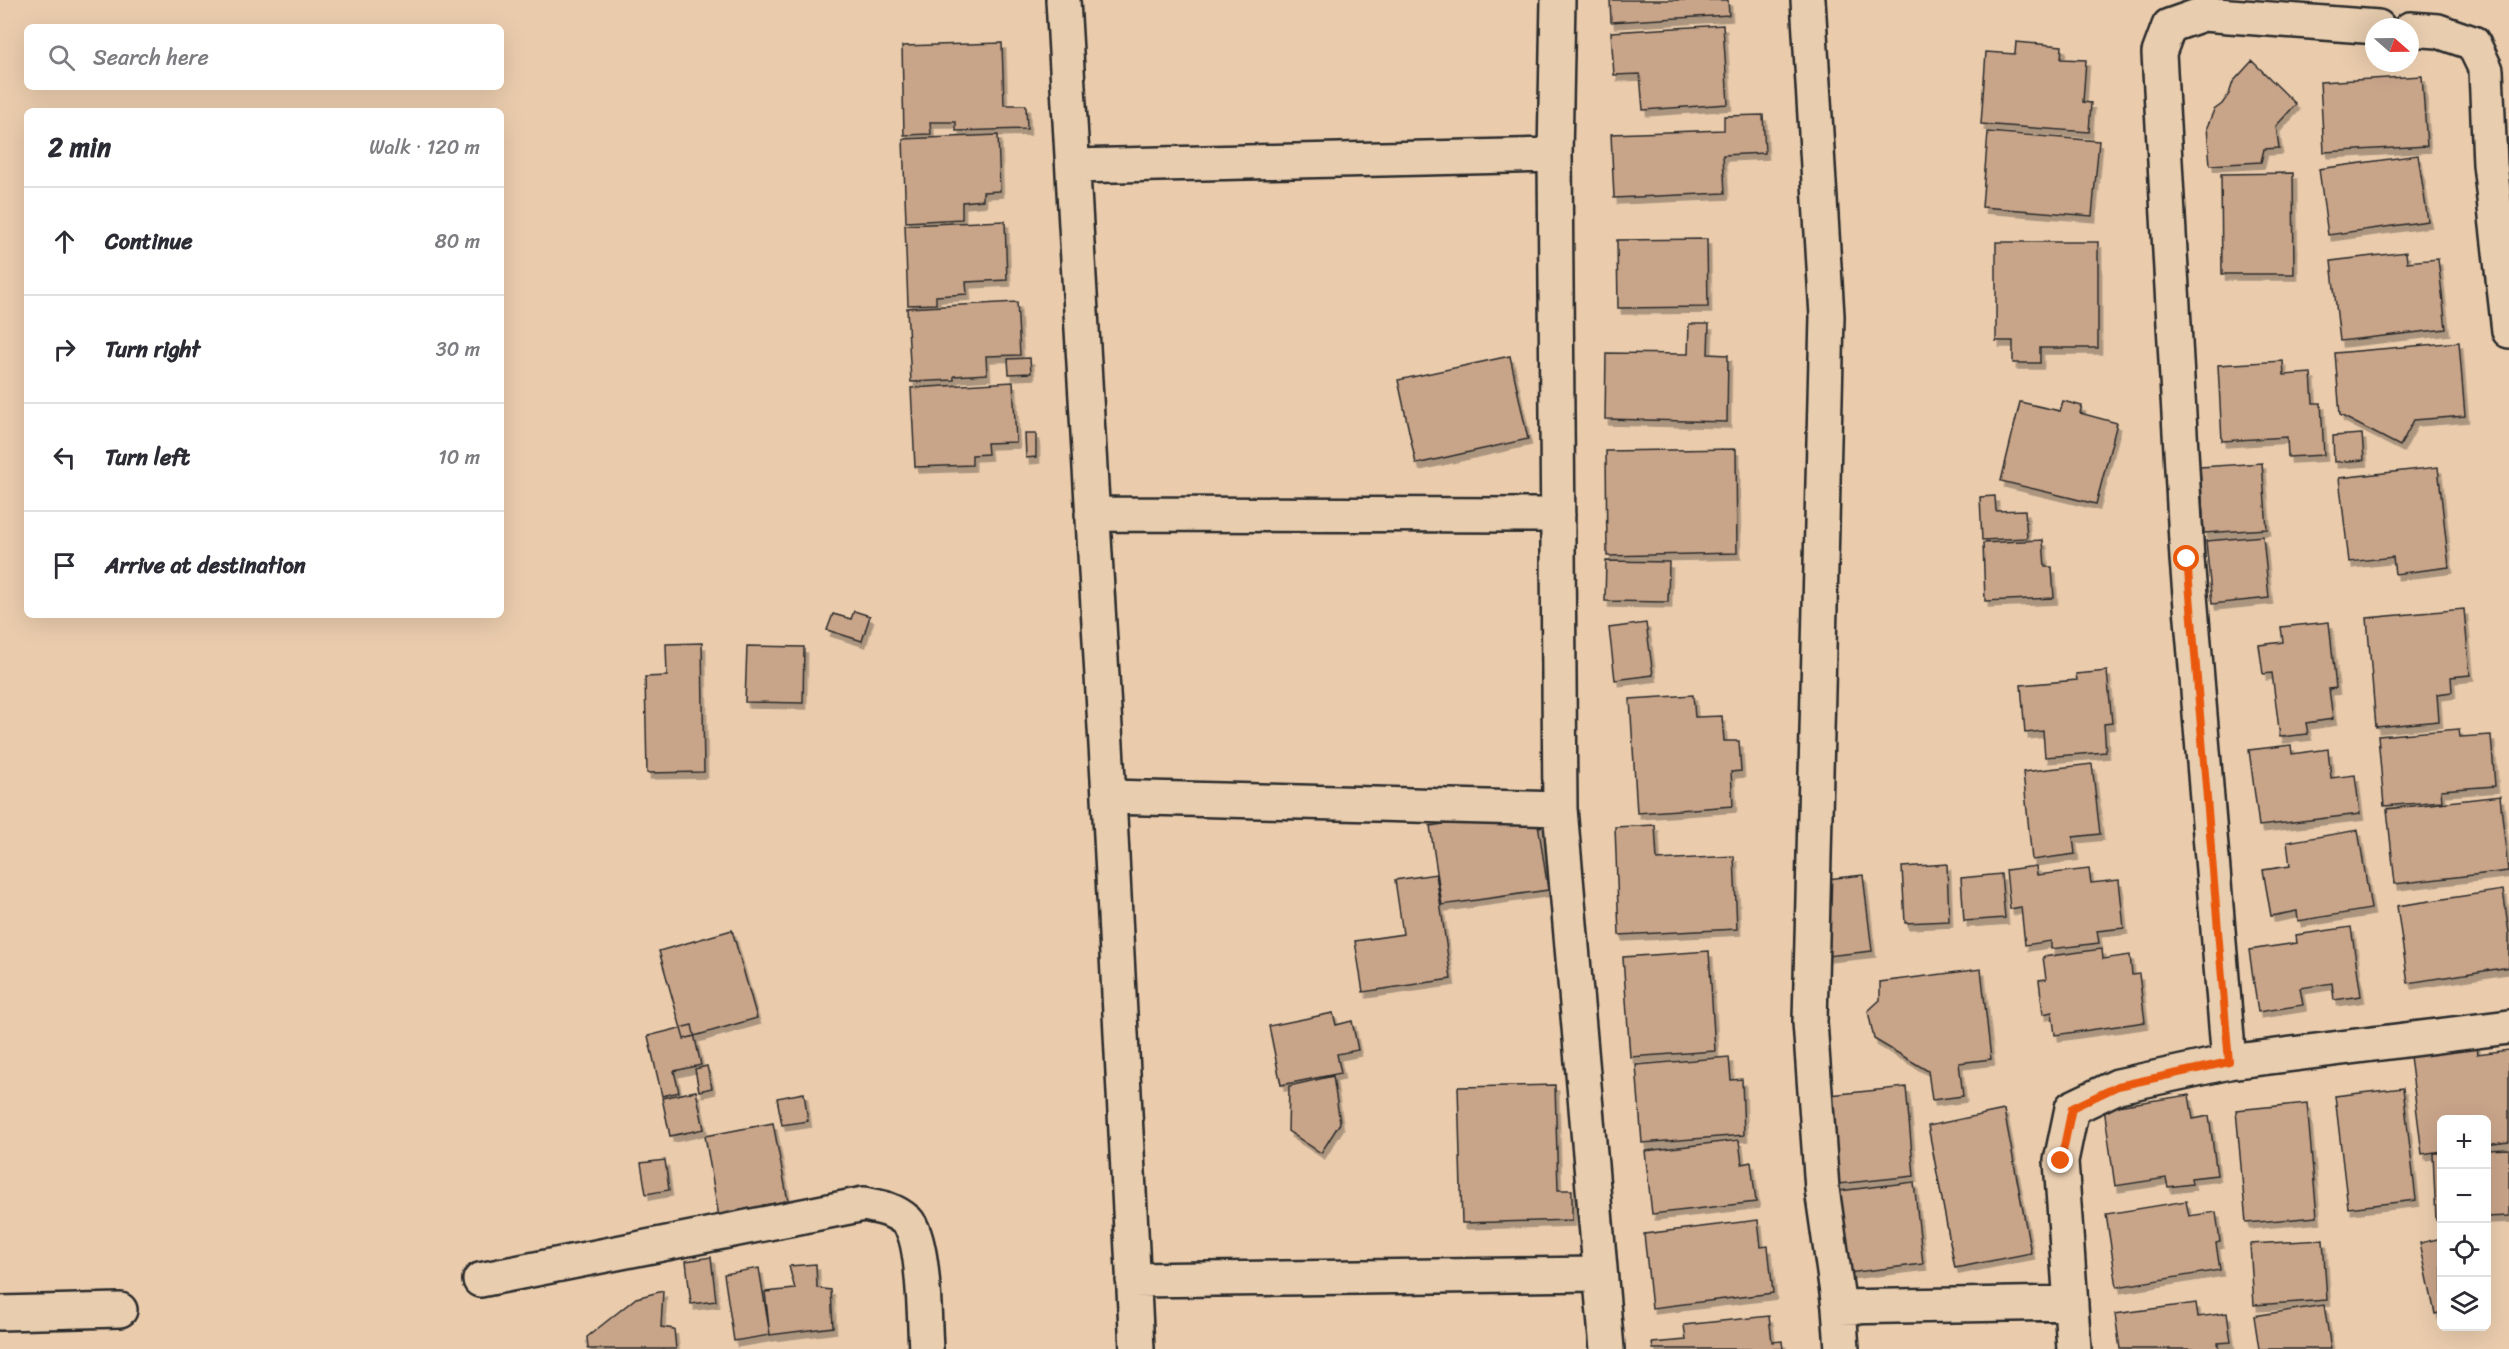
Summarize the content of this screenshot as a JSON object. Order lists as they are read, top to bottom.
{
  "north": "right",
  "page": {
    "search": "Search here",
    "heading": ["2 min", "Walk · 120 m"],
    "list": [
      ["Continue", "80 m"],
      ["Turn right", "30 m"],
      ["Turn left", "10 m"],
      "Arrive at destination"
    ],
    "map_buttons": ["+", "−"]
  }
}
